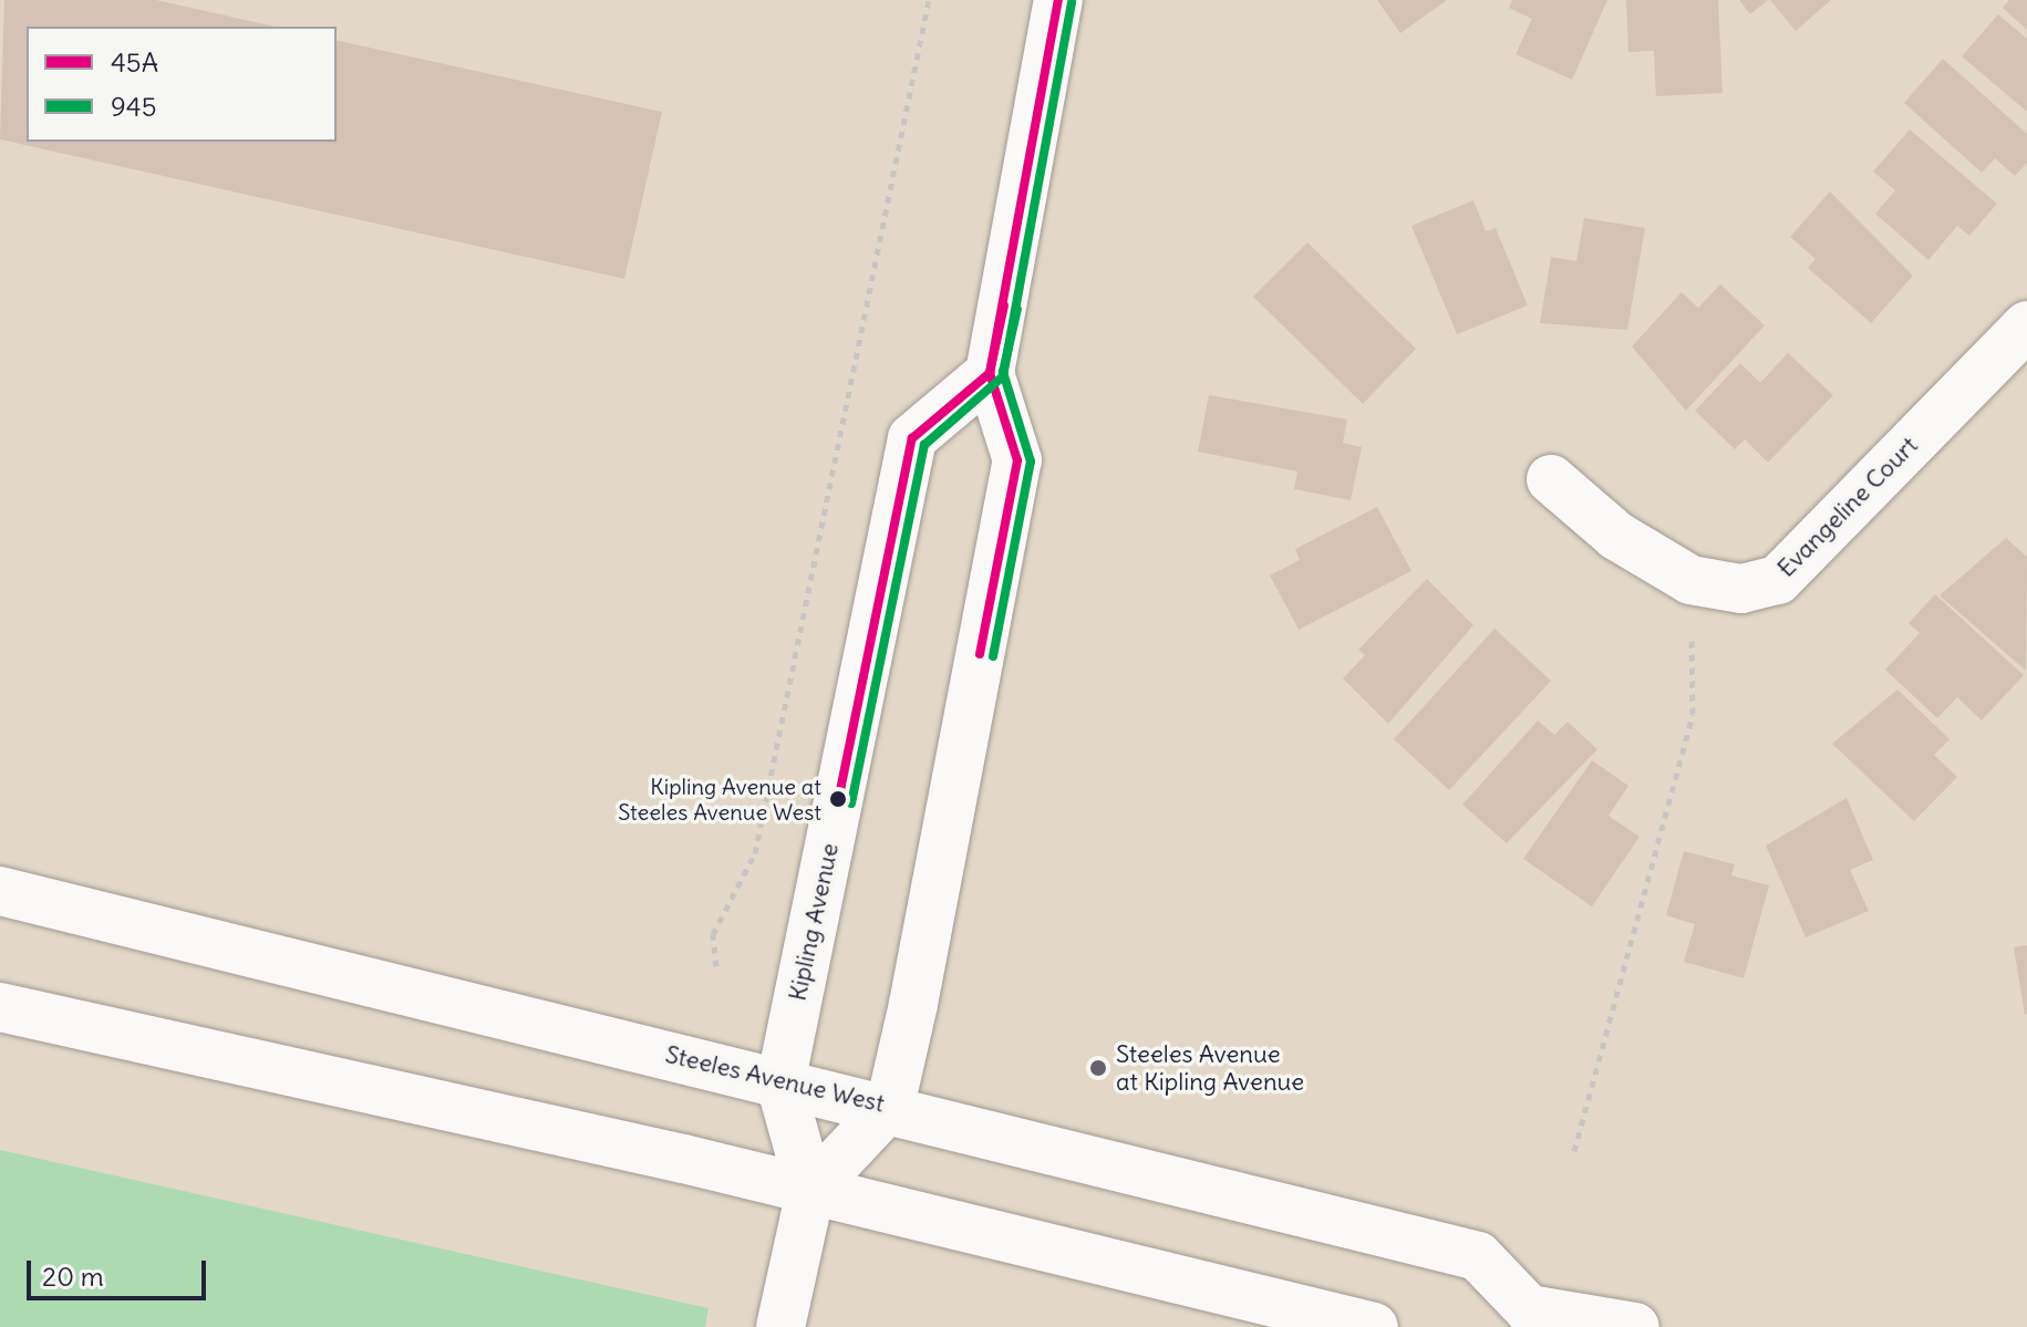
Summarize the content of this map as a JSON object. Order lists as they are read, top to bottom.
{
  "streets": {
    "main road": ["Evangeline Court", "Kipling Avenue", "Steeles Avenue West"]
  },
  "crossings": [
    ["Kipling Avenue", "Steeles Avenue West"]
  ],
  "places": ["Kipling Avenue at Steeles Avenue West", "Steeles Avenue at Kipling Avenue"],
  "lines": ["transit line 45A", "transit line 945"],
  "legend": ["45A", "945"],
  "scale_bar": "20 m"
}
